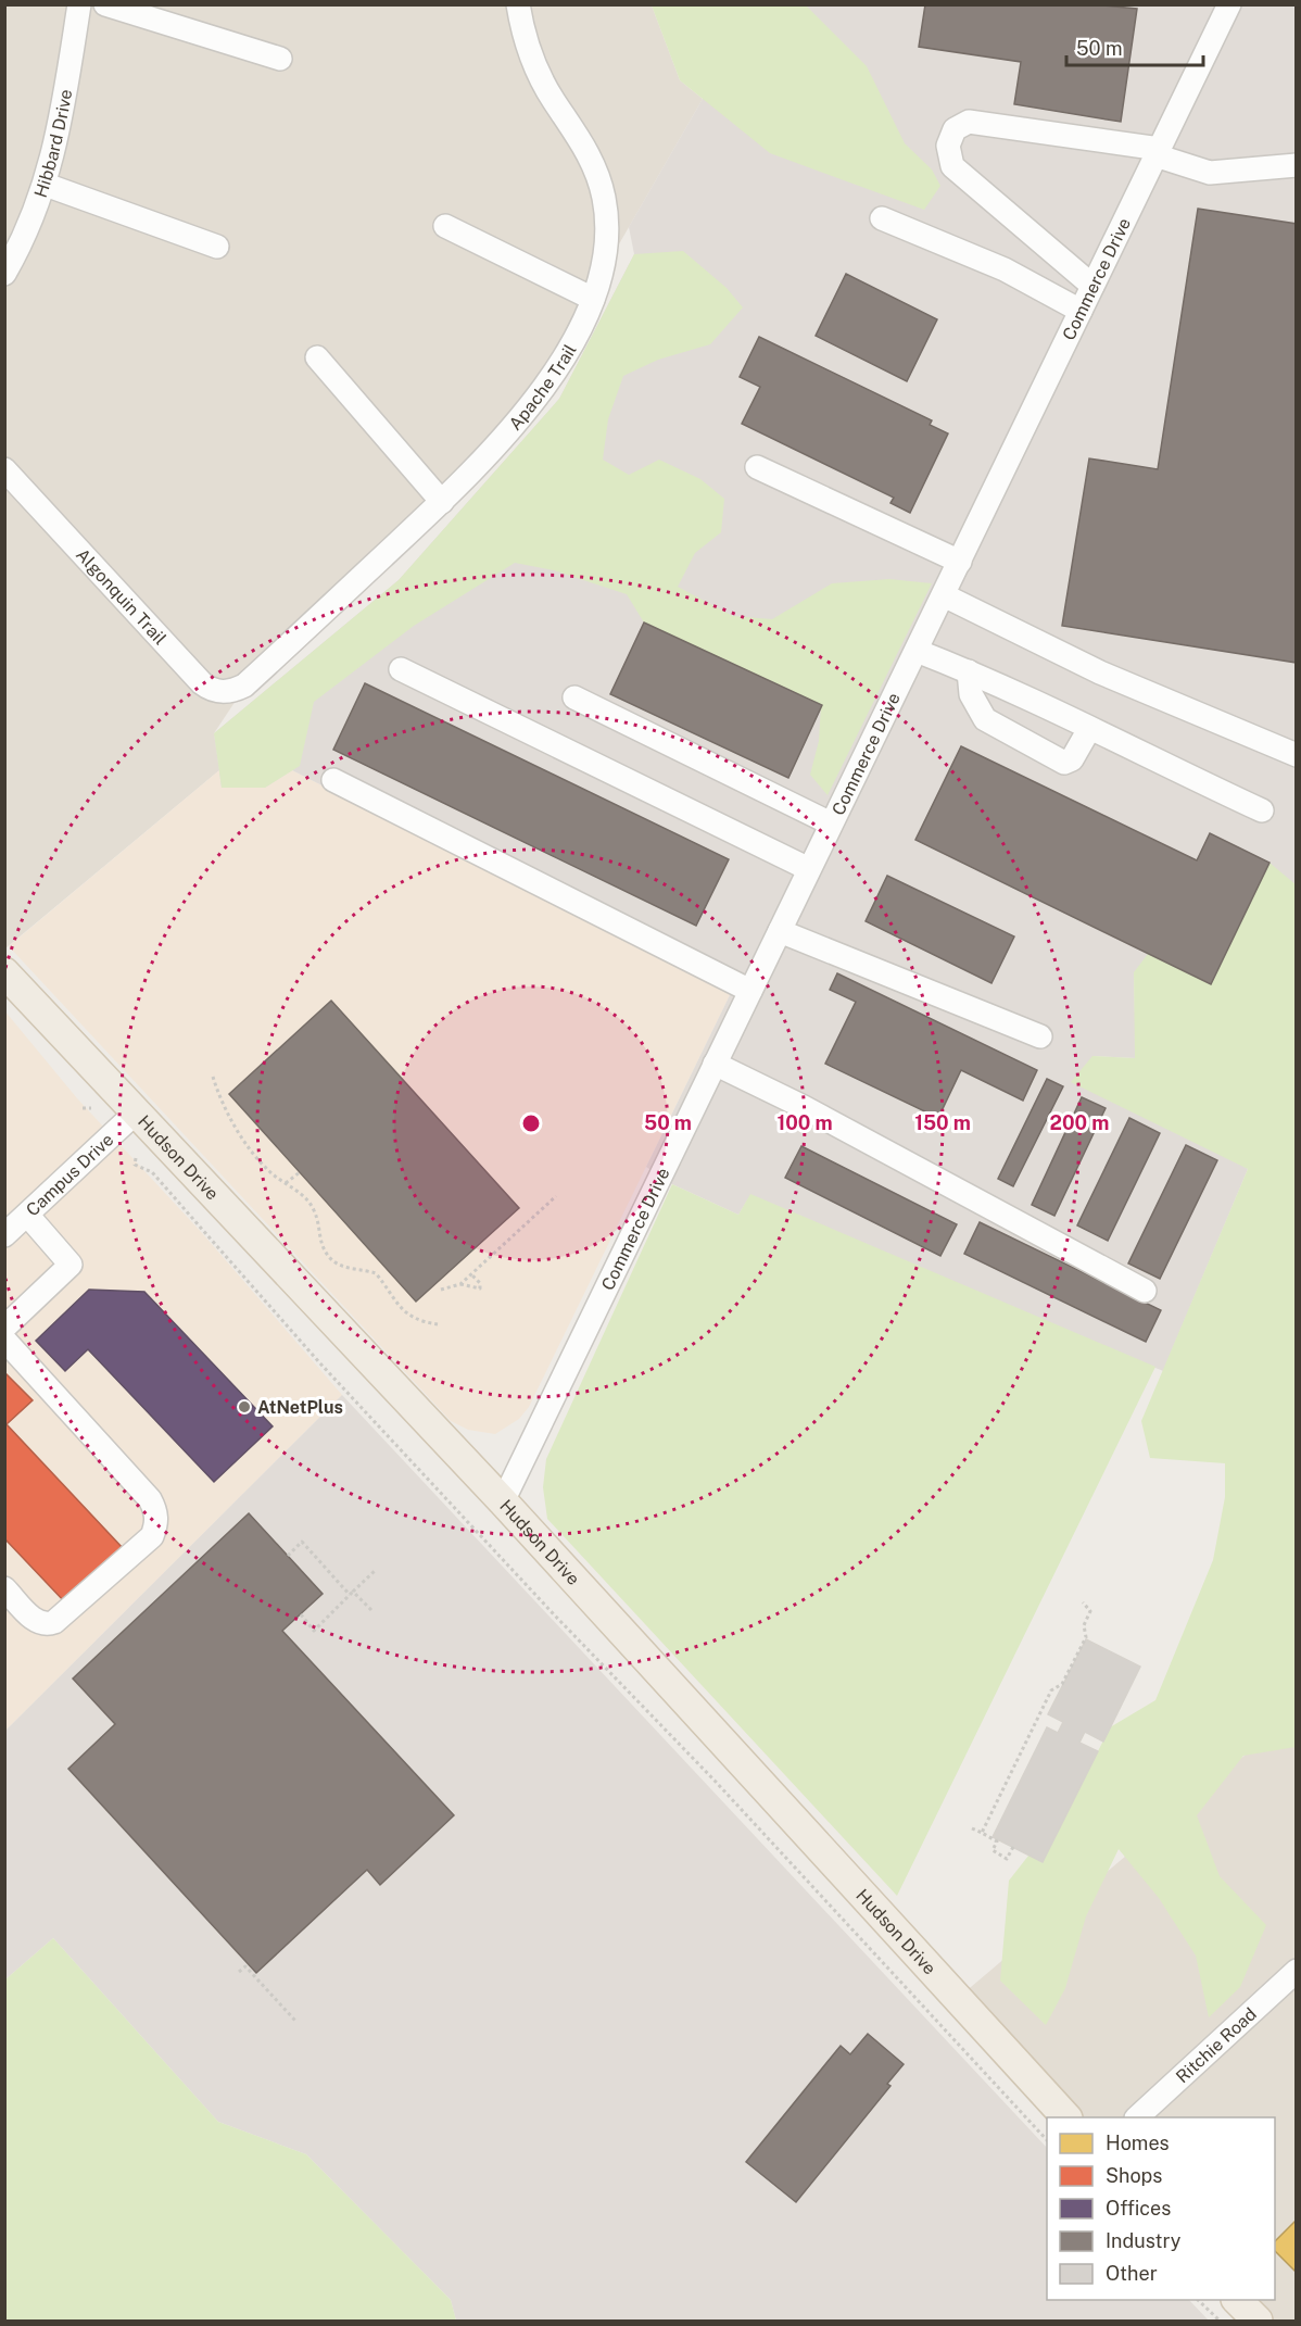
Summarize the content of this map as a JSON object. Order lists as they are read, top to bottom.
{
  "streets": {
    "main road": ["Hudson Drive"],
    "street": [
      "Hibbard Drive",
      "Commerce Drive",
      "Apache Trail",
      "Algonquin Trail",
      "Campus Drive",
      "Ritchie Road"
    ]
  },
  "crossings": [
    ["Commerce Drive", "Hudson Drive"],
    ["Apache Trail", "Algonquin Trail"],
    ["Hudson Drive", "Campus Drive"]
  ],
  "places": ["AtNetPlus"],
  "legend": [
    "Homes",
    "Shops",
    "Offices",
    "Industry",
    "Other"
  ],
  "scale_bar": "50 m",
  "rings": [
    "50 m",
    "100 m",
    "150 m",
    "200 m"
  ]
}
